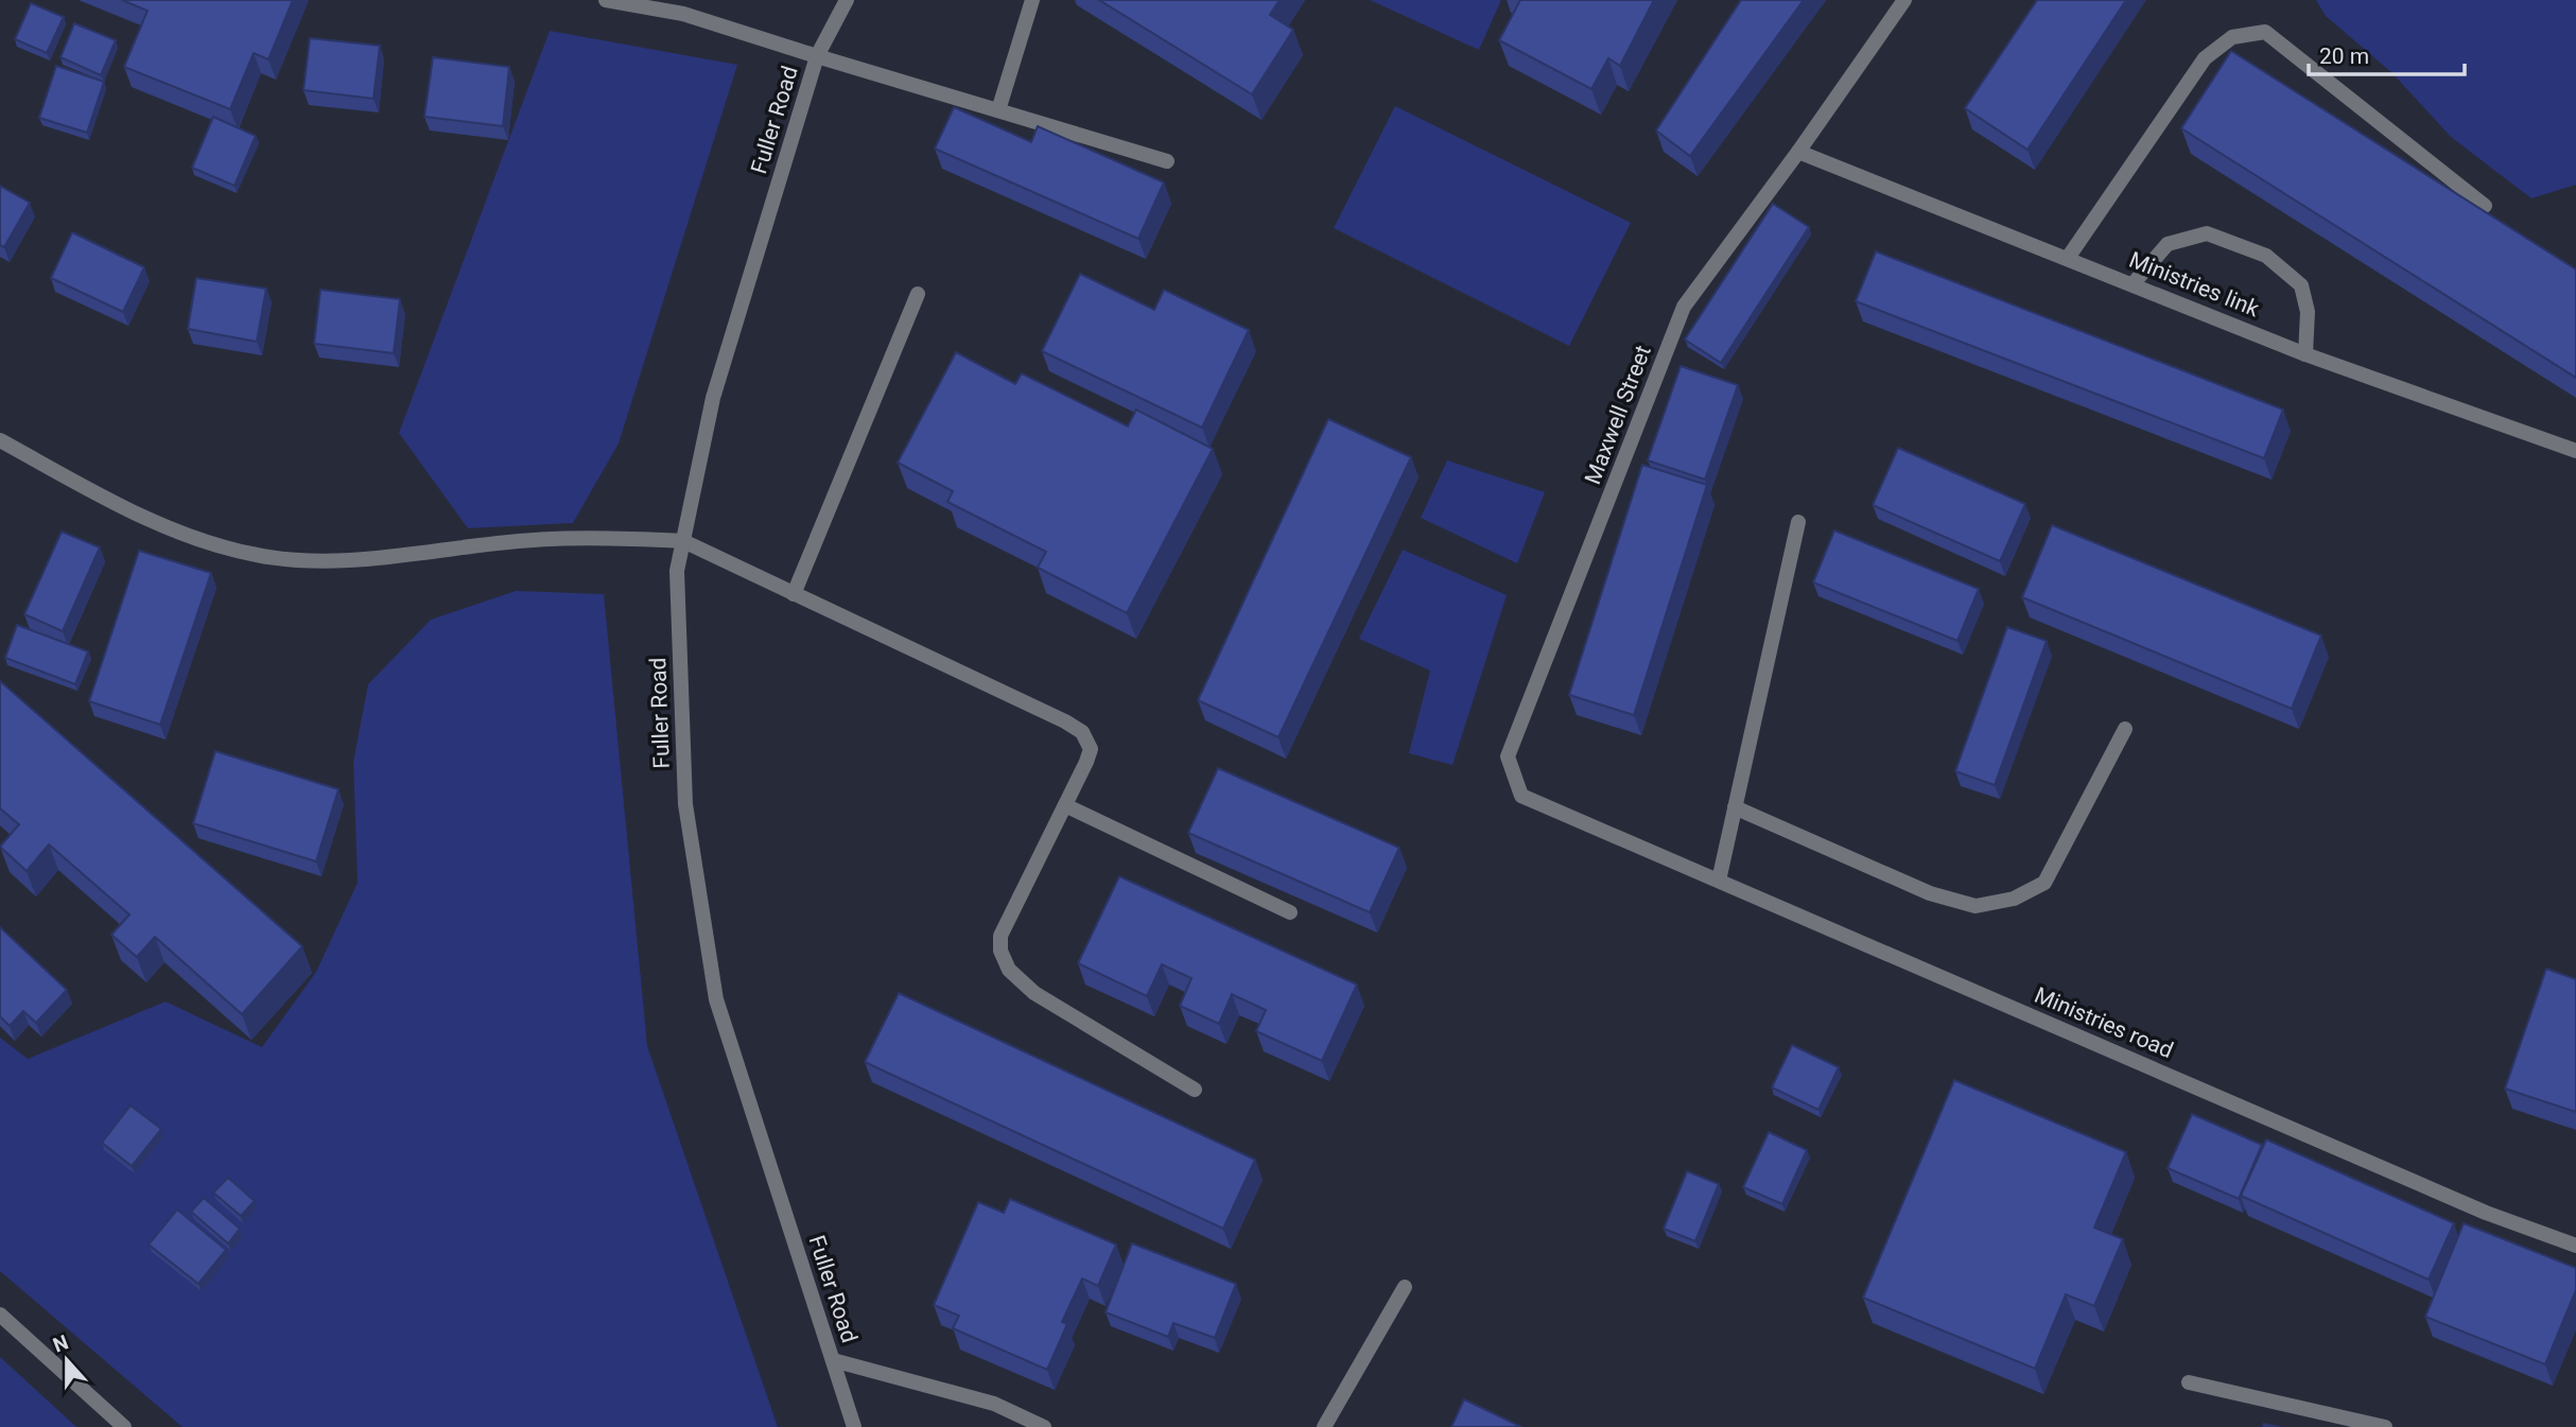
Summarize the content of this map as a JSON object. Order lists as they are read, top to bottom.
{
  "streets": {
    "street": [
      "Fuller Road",
      "Ministries link",
      "Maxwell Street",
      "Ministries road"
    ]
  },
  "crossings": [
    ["Ministries link", "Maxwell Street"],
    ["Maxwell Street", "Ministries road"]
  ],
  "scale_bar": "20 m",
  "north": "top"
}
